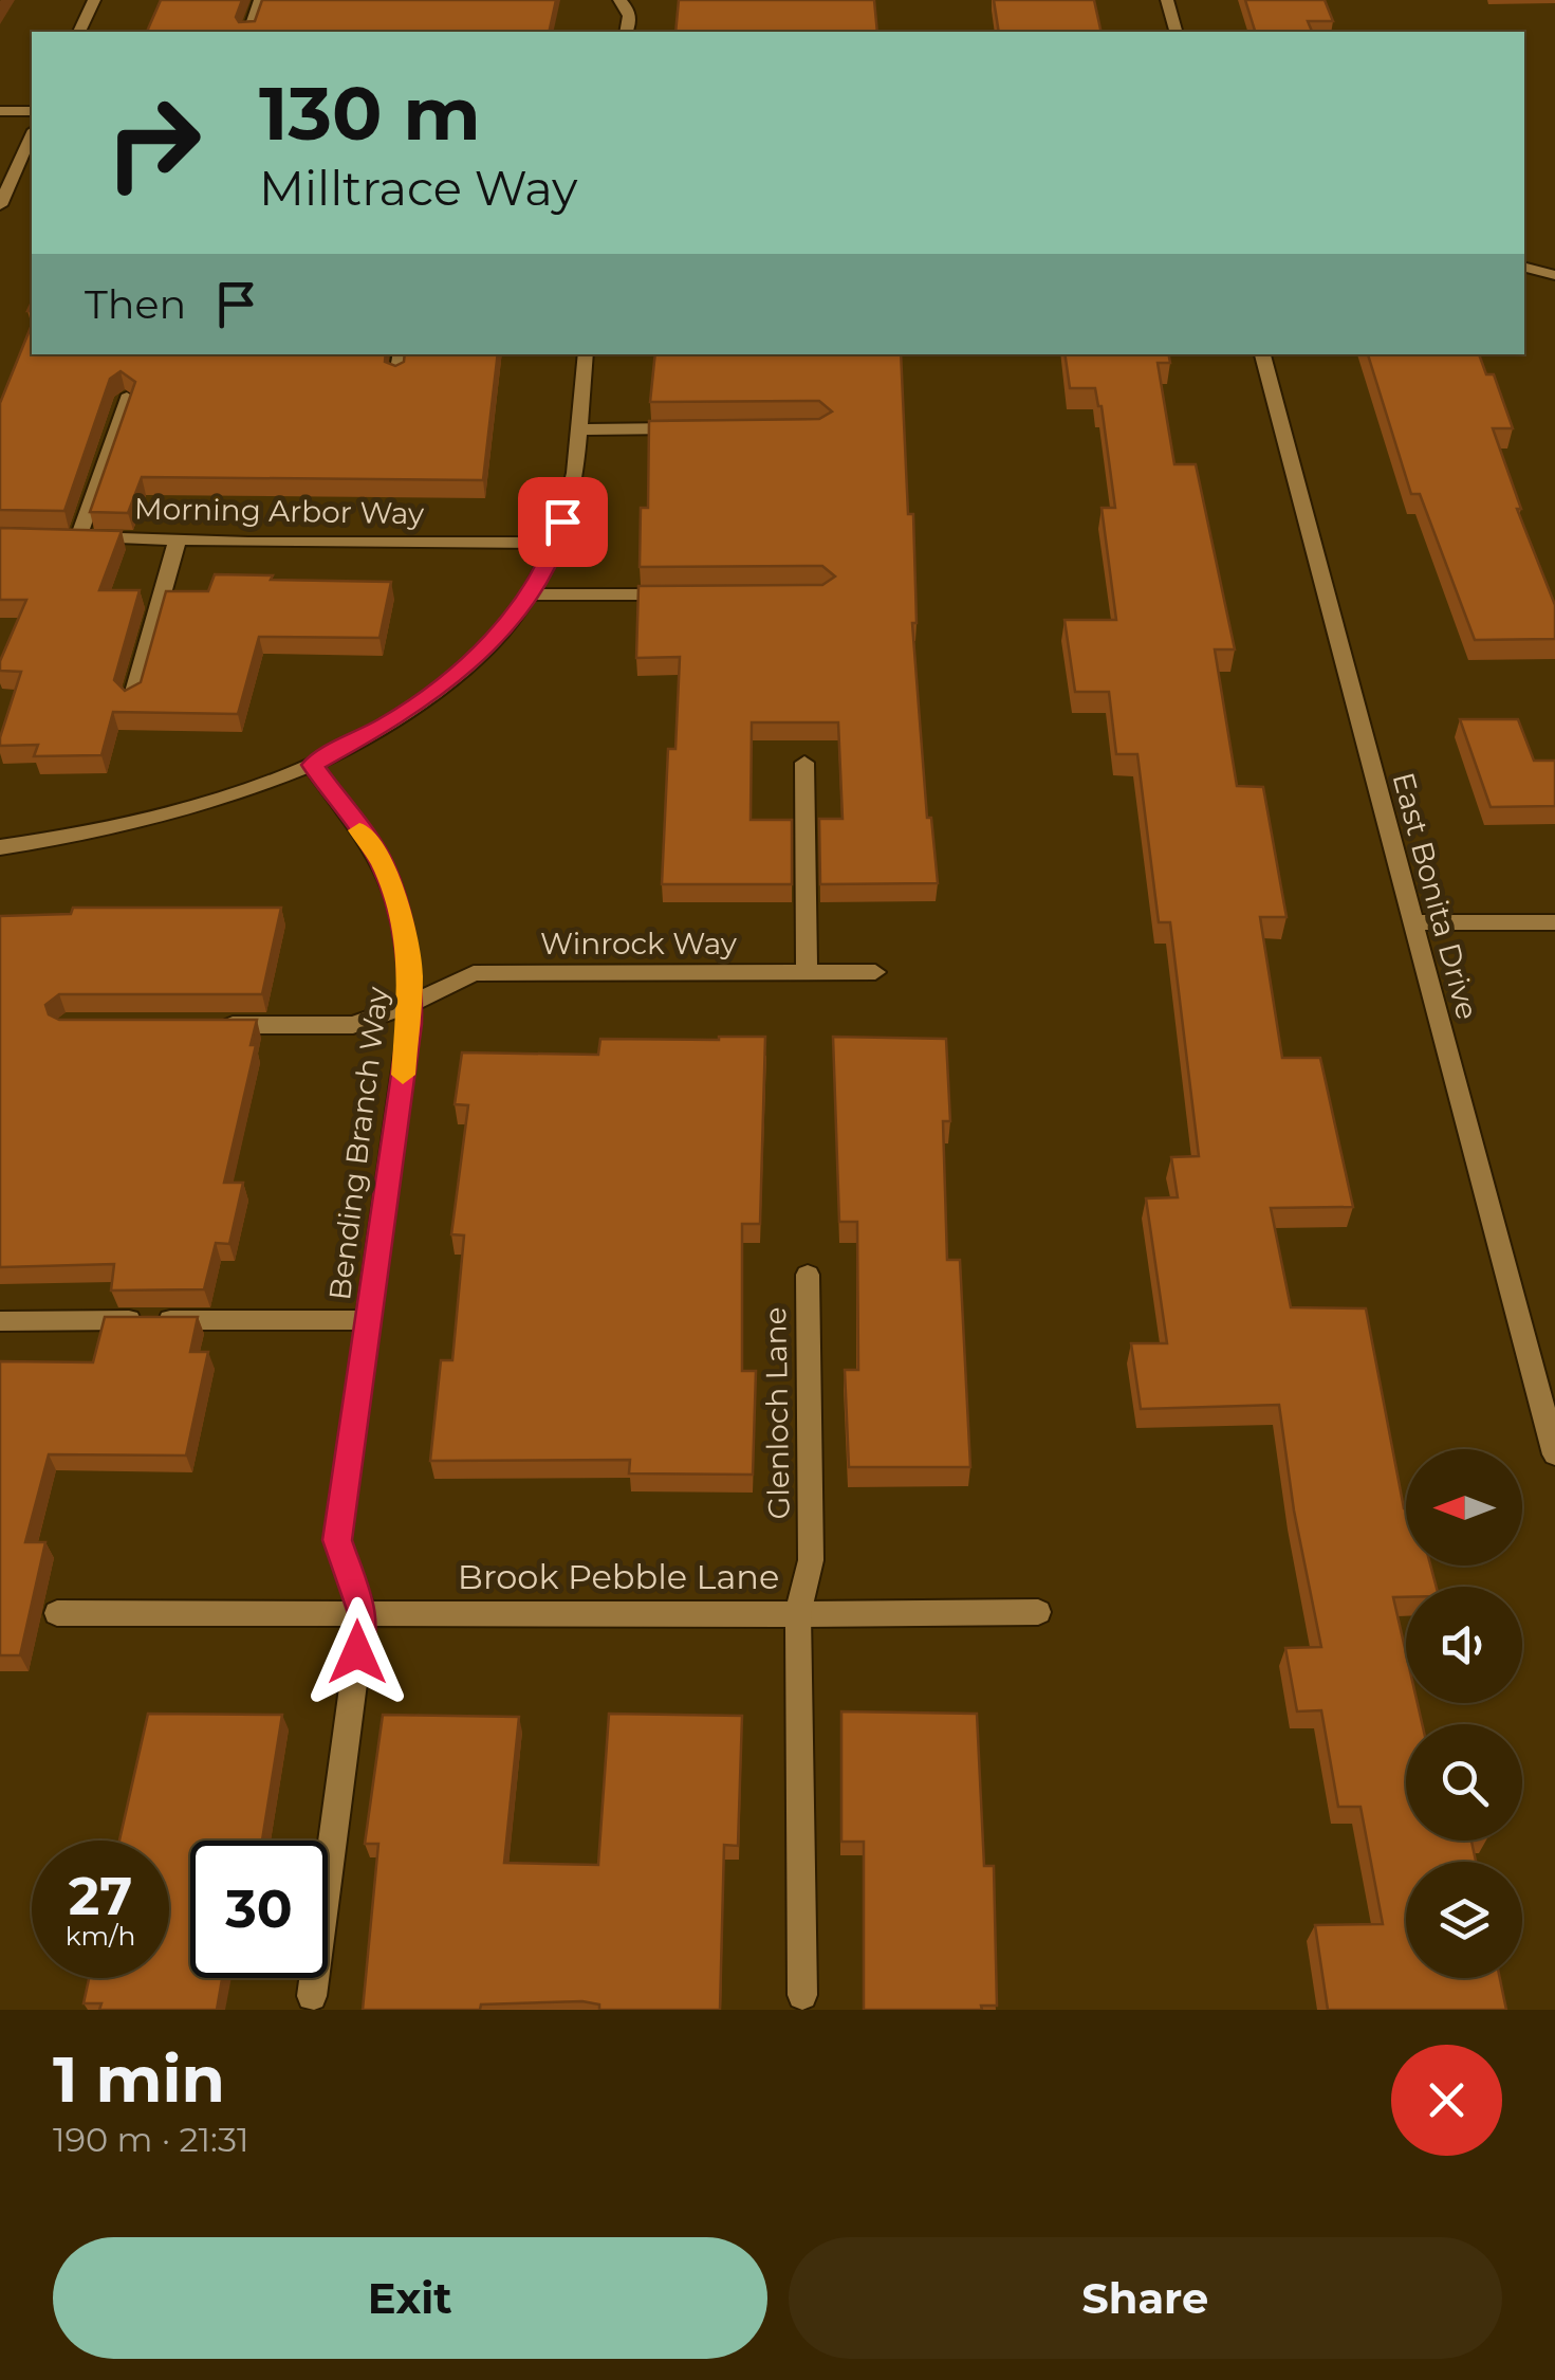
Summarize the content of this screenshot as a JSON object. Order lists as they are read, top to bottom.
{
  "streets": {
    "street": [
      "Morning Arbor Way",
      "East Bonita Drive",
      "Winrock Way",
      "Bending Branch Way",
      "Glenloch Lane",
      "Brook Pebble Lane"
    ]
  },
  "crossings": [
    ["Winrock Way", "Bending Branch Way"],
    ["Bending Branch Way", "Brook Pebble Lane"],
    ["Glenloch Lane", "Brook Pebble Lane"]
  ],
  "north": "left",
  "page": {
    "turn": ["130 m", "Milltrace Way"],
    "then": "Then",
    "speed": "27 km/h",
    "limit": "30",
    "heading": ["1 min", "190 m · 21:31"],
    "buttons": ["Exit", "Share"]
  }
}
